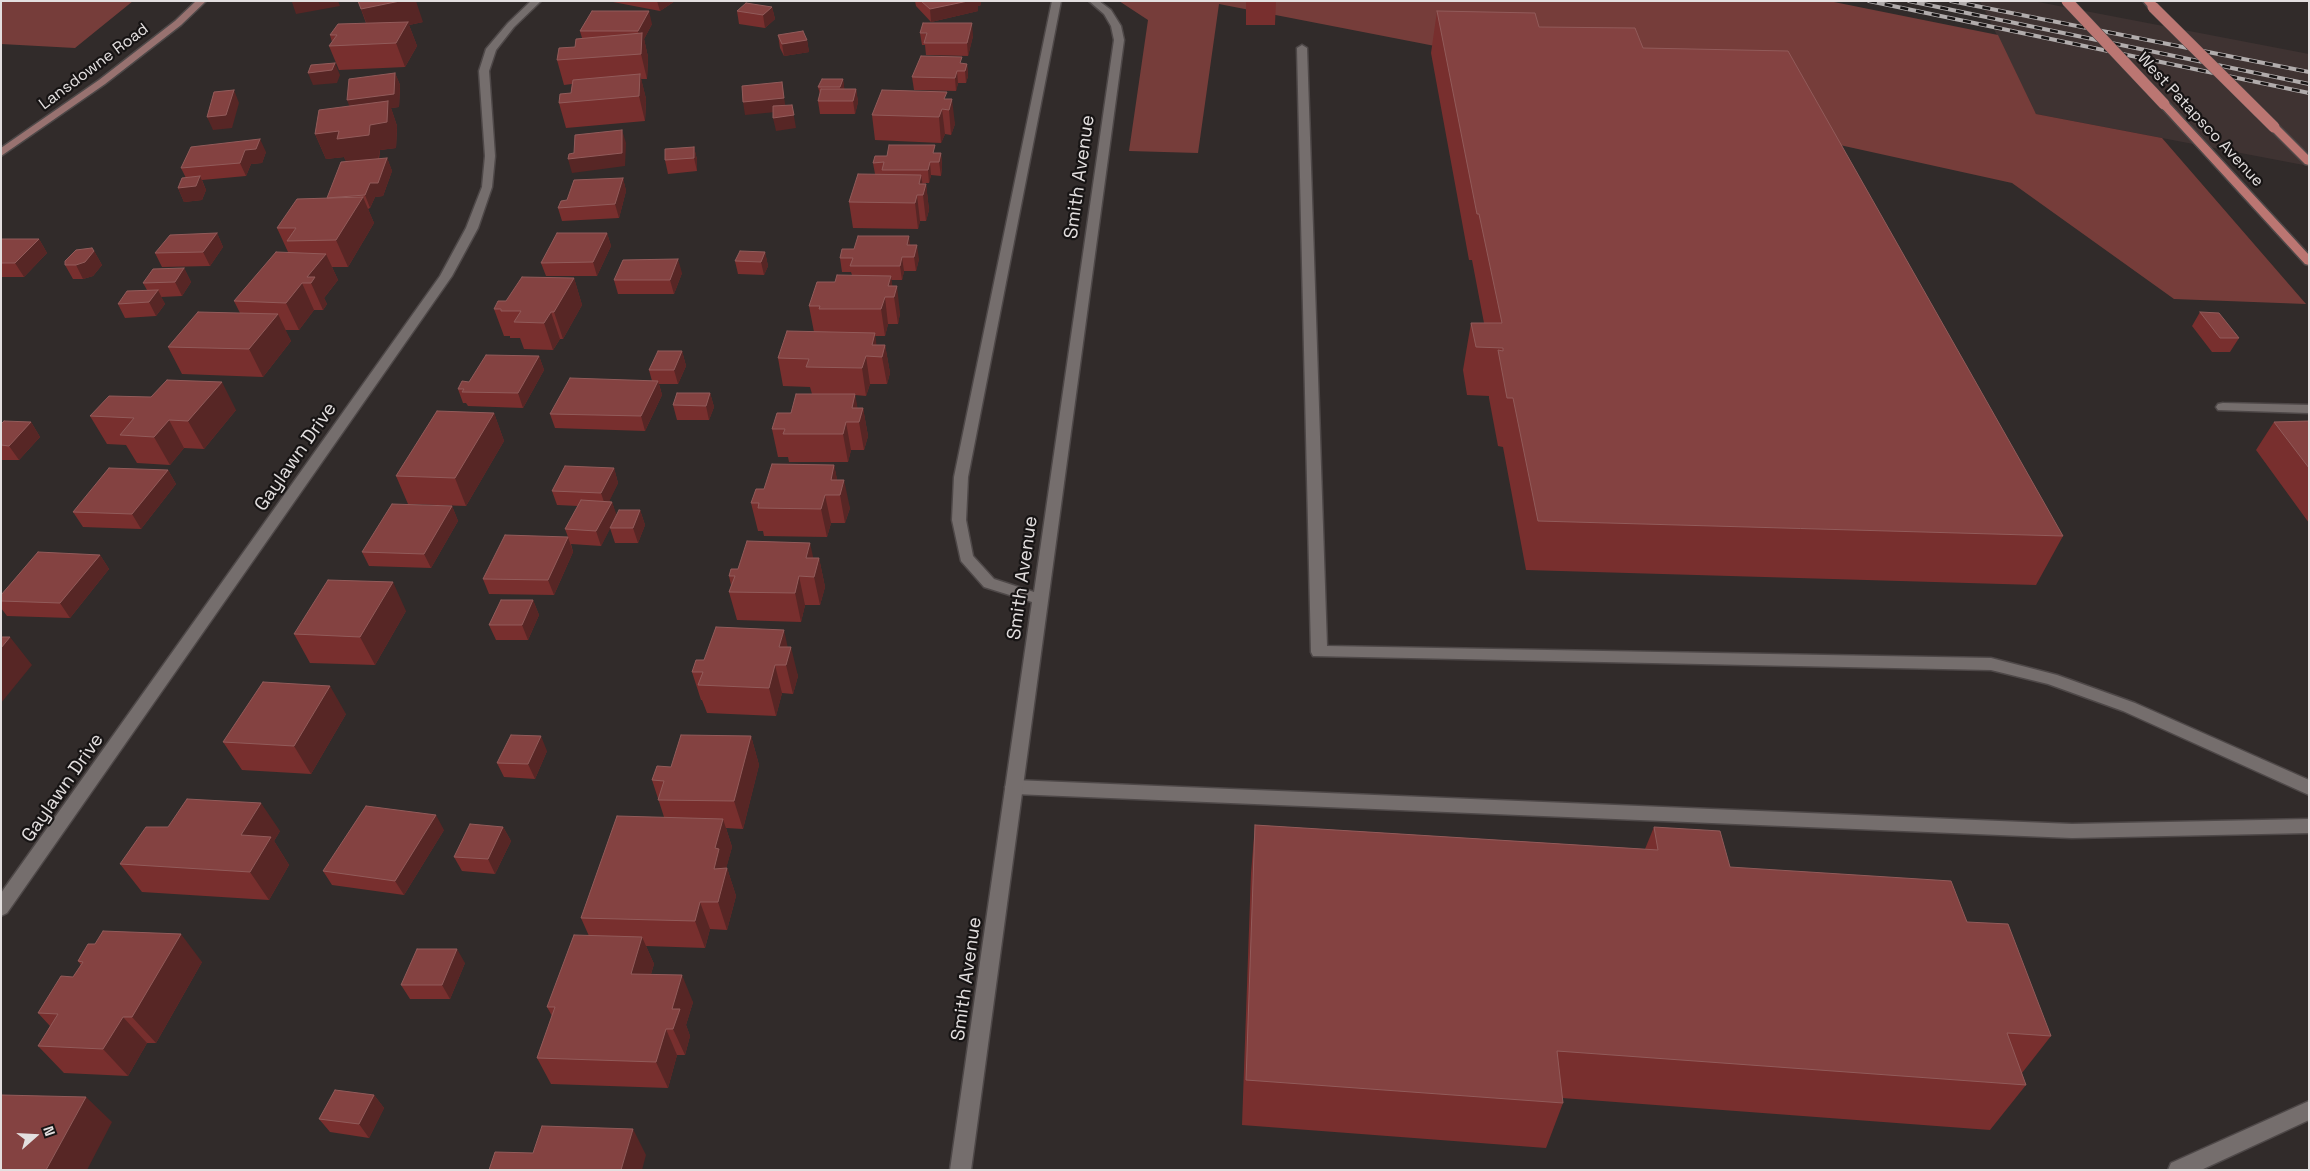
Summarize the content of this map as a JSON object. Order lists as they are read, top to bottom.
{
  "streets": {
    "main road": ["West Patapsco Avenue"],
    "street": ["Lansdowne Road", "Smith Avenue", "Gaylawn Drive"]
  },
  "north": "right"
}
